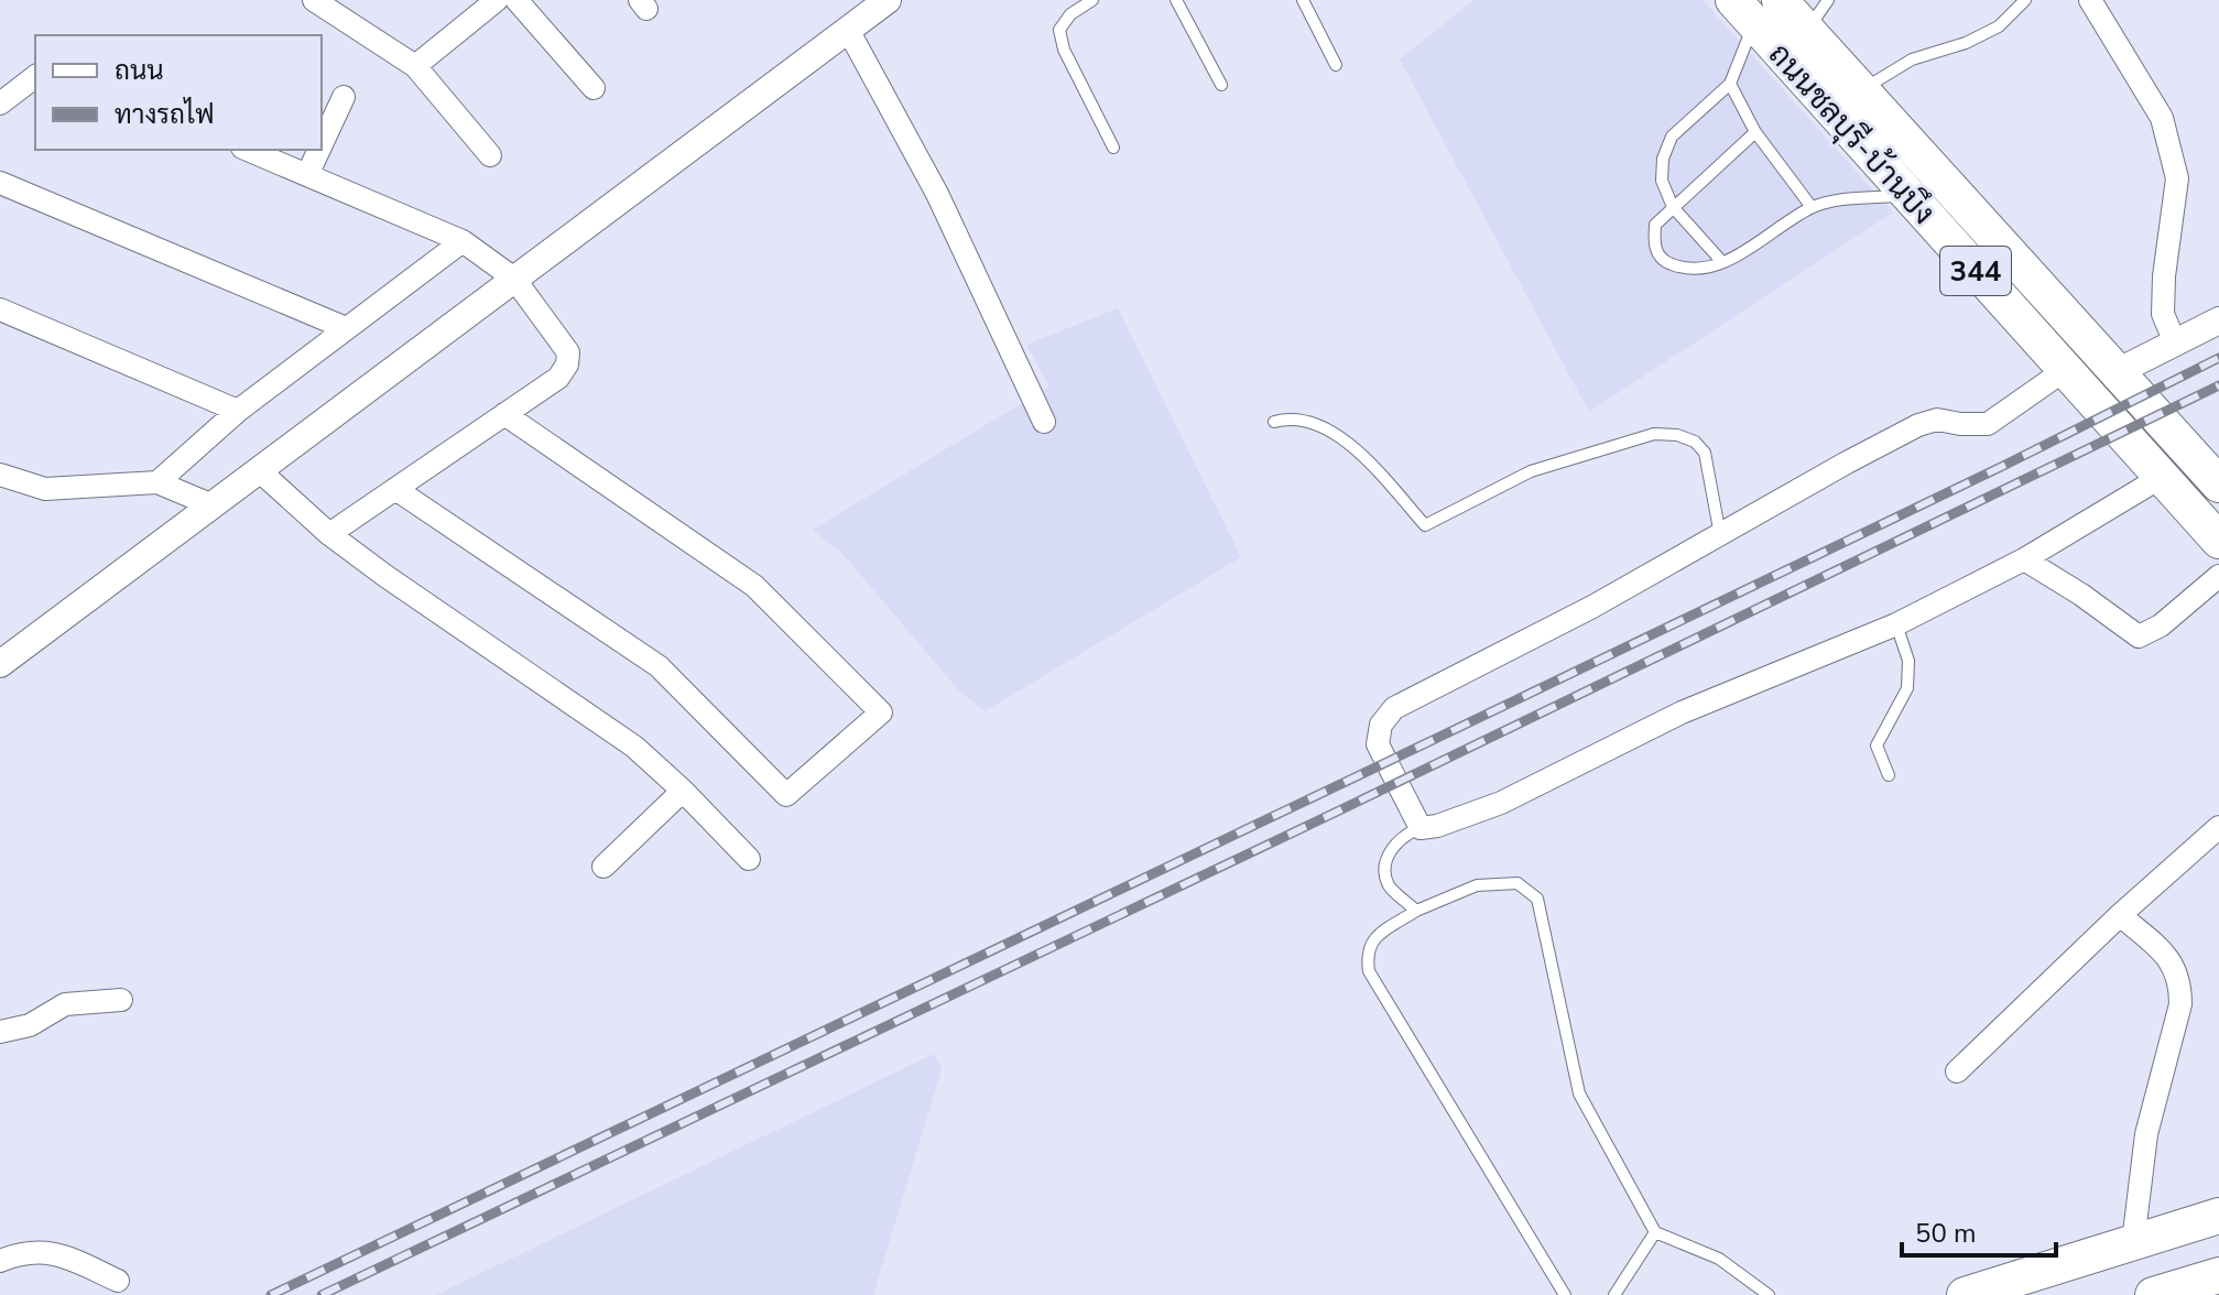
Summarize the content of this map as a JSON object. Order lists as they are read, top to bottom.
{
  "streets": {
    "highway": ["ถนนชลบุรี-บ้านบึง", "344"]
  },
  "legend": ["ถนน", "ทางรถไฟ"],
  "scale_bar": "50 m"
}
